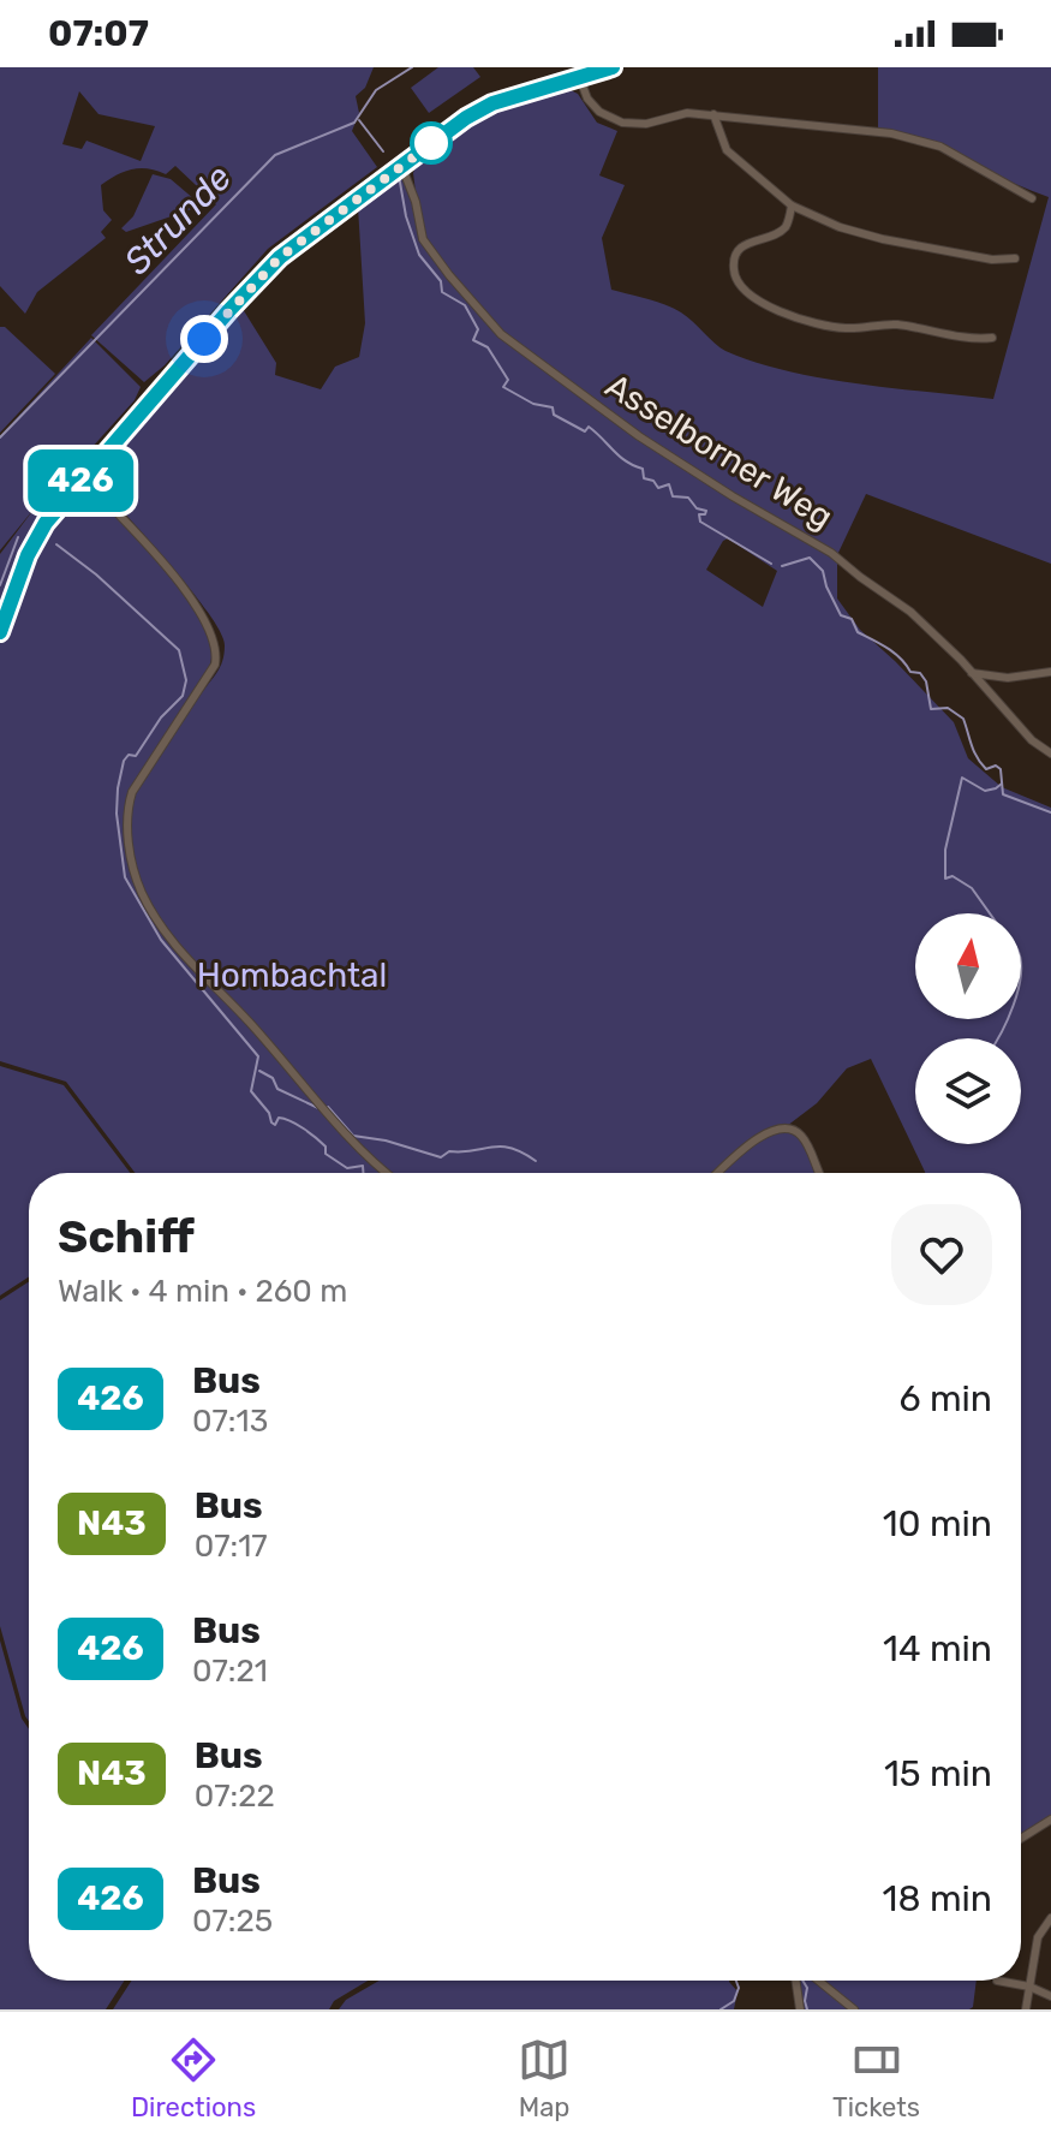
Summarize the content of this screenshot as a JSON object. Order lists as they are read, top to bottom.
{
  "streets": {
    "street": ["Asselborner Weg"]
  },
  "water": ["Strunde"],
  "parks": ["Hombachtal"],
  "lines": ["bus line 426"],
  "north": "top",
  "page": {
    "status": "07:07",
    "on_map": "426",
    "heading": ["Schiff", "Walk · 4 min · 260 m"],
    "list": [
      {
        "mark": "426",
        "name": "Bus",
        "note": "07:13",
        "value": "6 min"
      },
      {
        "mark": "N43",
        "name": "Bus",
        "note": "07:17",
        "value": "10 min"
      },
      {
        "mark": "426",
        "name": "Bus",
        "note": "07:21",
        "value": "14 min"
      },
      {
        "mark": "N43",
        "name": "Bus",
        "note": "07:22",
        "value": "15 min"
      },
      {
        "mark": "426",
        "name": "Bus",
        "note": "07:25",
        "value": "18 min"
      }
    ],
    "tabs": ["Directions", "Map", "Tickets"]
  }
}
